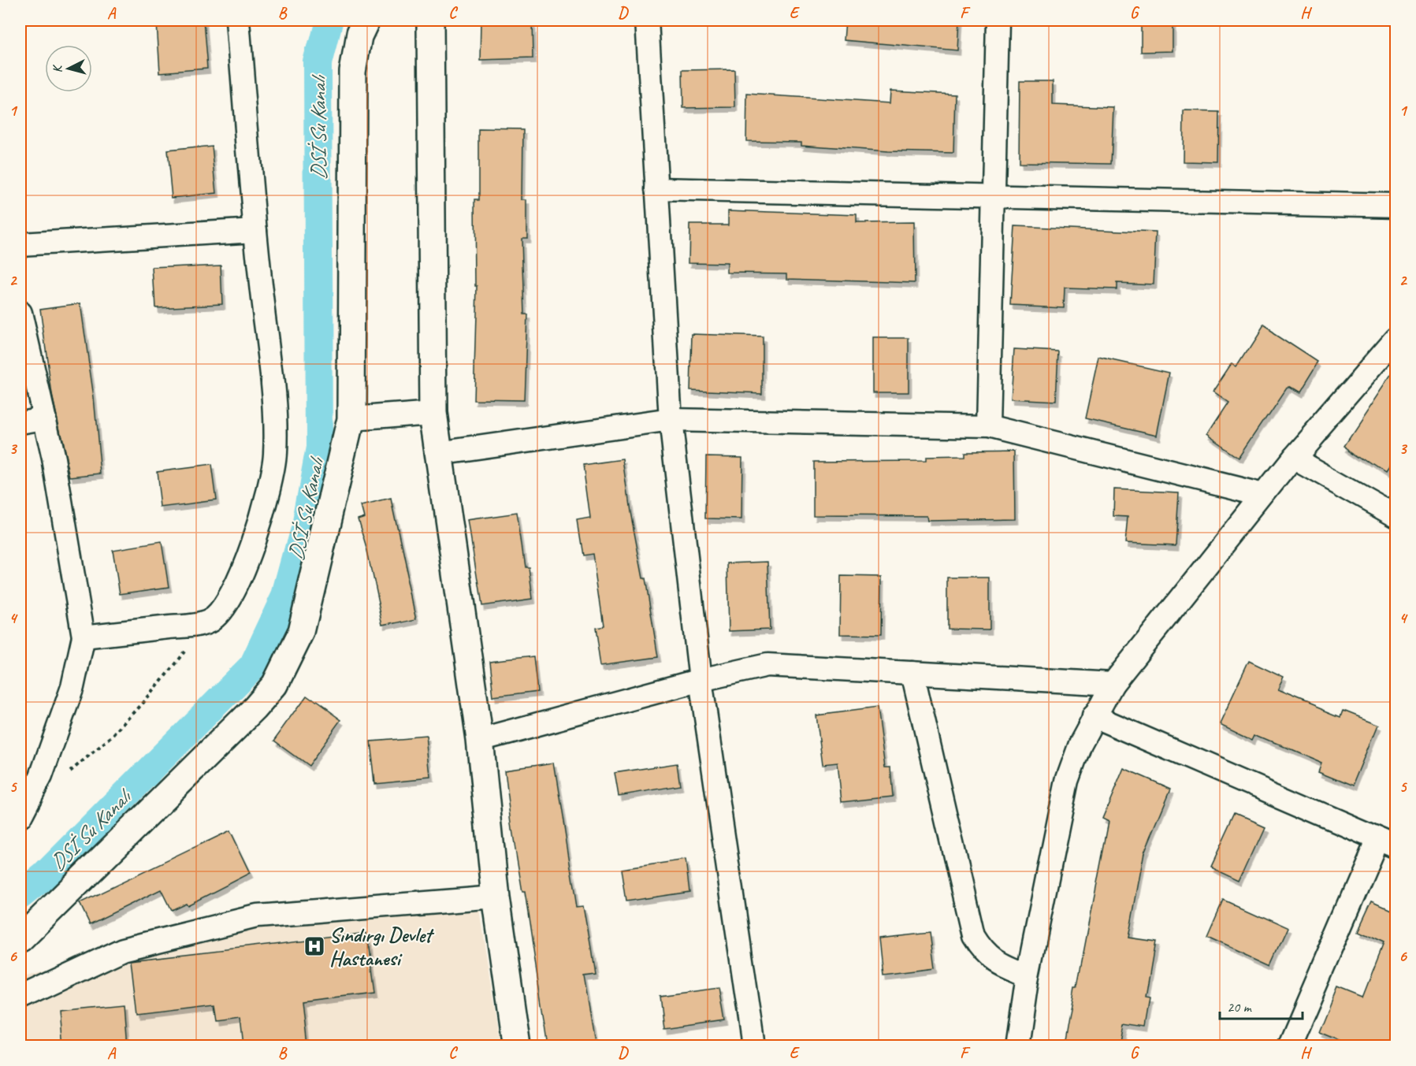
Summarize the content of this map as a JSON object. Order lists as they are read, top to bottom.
{
  "water": ["DSİ Su Kanalı"],
  "places": {
    "hospital": ["Sındırgı Devlet Hastanesi"]
  },
  "scale_bar": "20 m",
  "north": "left",
  "grid": {
    "columns": [
      "A",
      "B",
      "C",
      "D",
      "E",
      "F",
      "G",
      "H"
    ],
    "rows": [
      "1",
      "2",
      "3",
      "4",
      "5",
      "6"
    ]
  }
}
